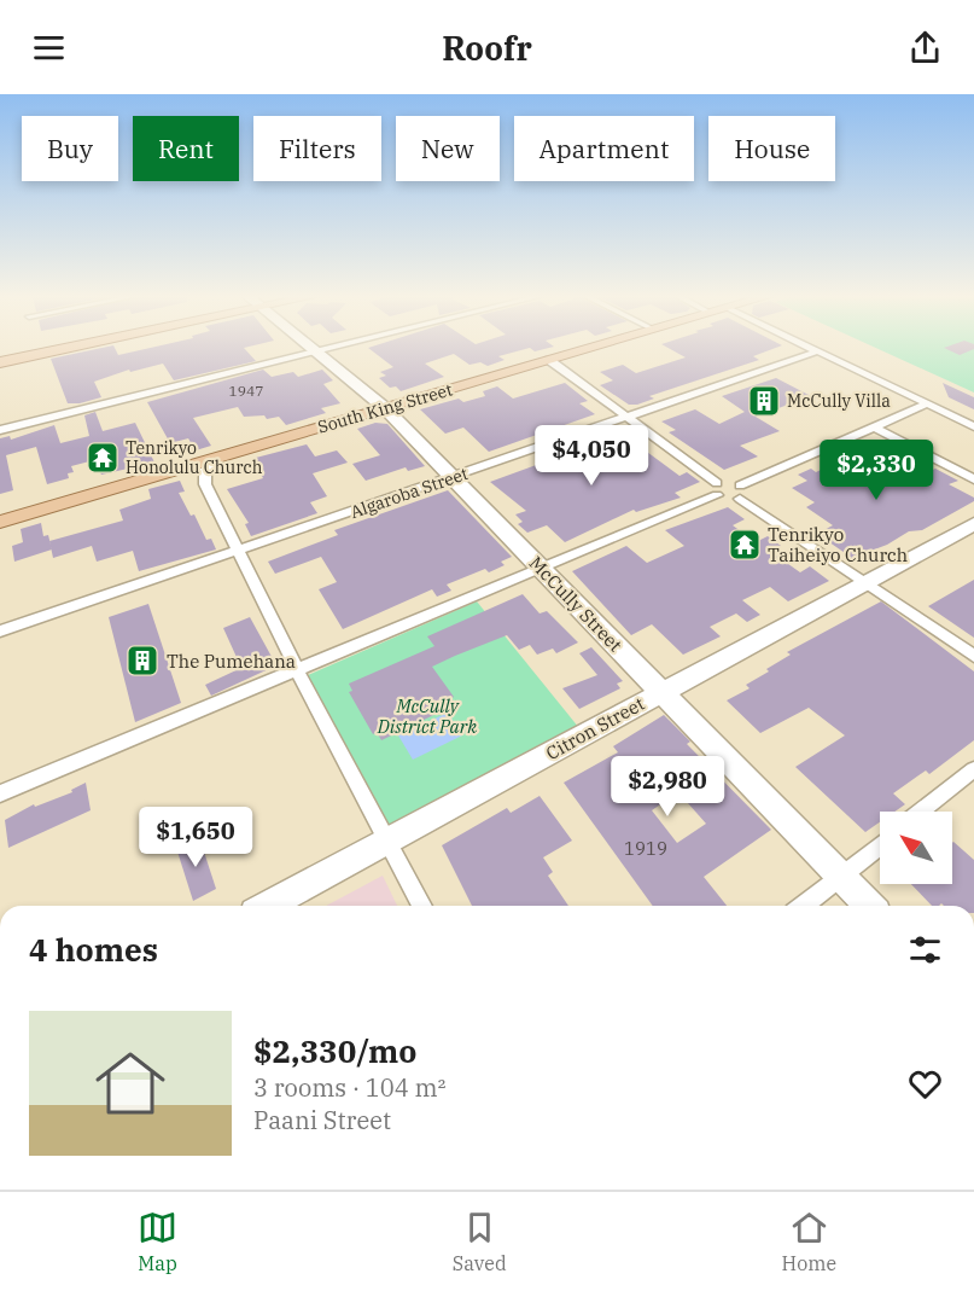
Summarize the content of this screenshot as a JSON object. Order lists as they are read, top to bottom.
{
  "streets": {
    "main road": ["South King Street", "McCully Street", "Citron Street"],
    "street": ["Algaroba Street"]
  },
  "crossings": [
    ["South King Street", "McCully Street"],
    ["Algaroba Street", "McCully Street"],
    ["McCully Street", "Citron Street"]
  ],
  "parks": ["McCully District Park"],
  "places": {
    "building": ["McCully Villa", "The Pumehana"],
    "temple": ["Tenrikyo Honolulu Church", "Tenrikyo Taiheiyo Church"]
  },
  "house_numbers": ["1947", "1919"],
  "north": "top left",
  "page": {
    "header": "Roofr",
    "chip": [
      "Buy",
      "Rent",
      "Filters",
      "New",
      "Apartment",
      "House"
    ],
    "price": [
      "$4,050",
      "$2,330",
      "$2,980",
      "$1,650"
    ],
    "heading": "4 homes",
    "list": [
      {
        "name": "$2,330/mo",
        "note": "3 rooms · 104 m² · Paani Street"
      }
    ],
    "tabs": ["Map", "Saved", "Home"]
  }
}
